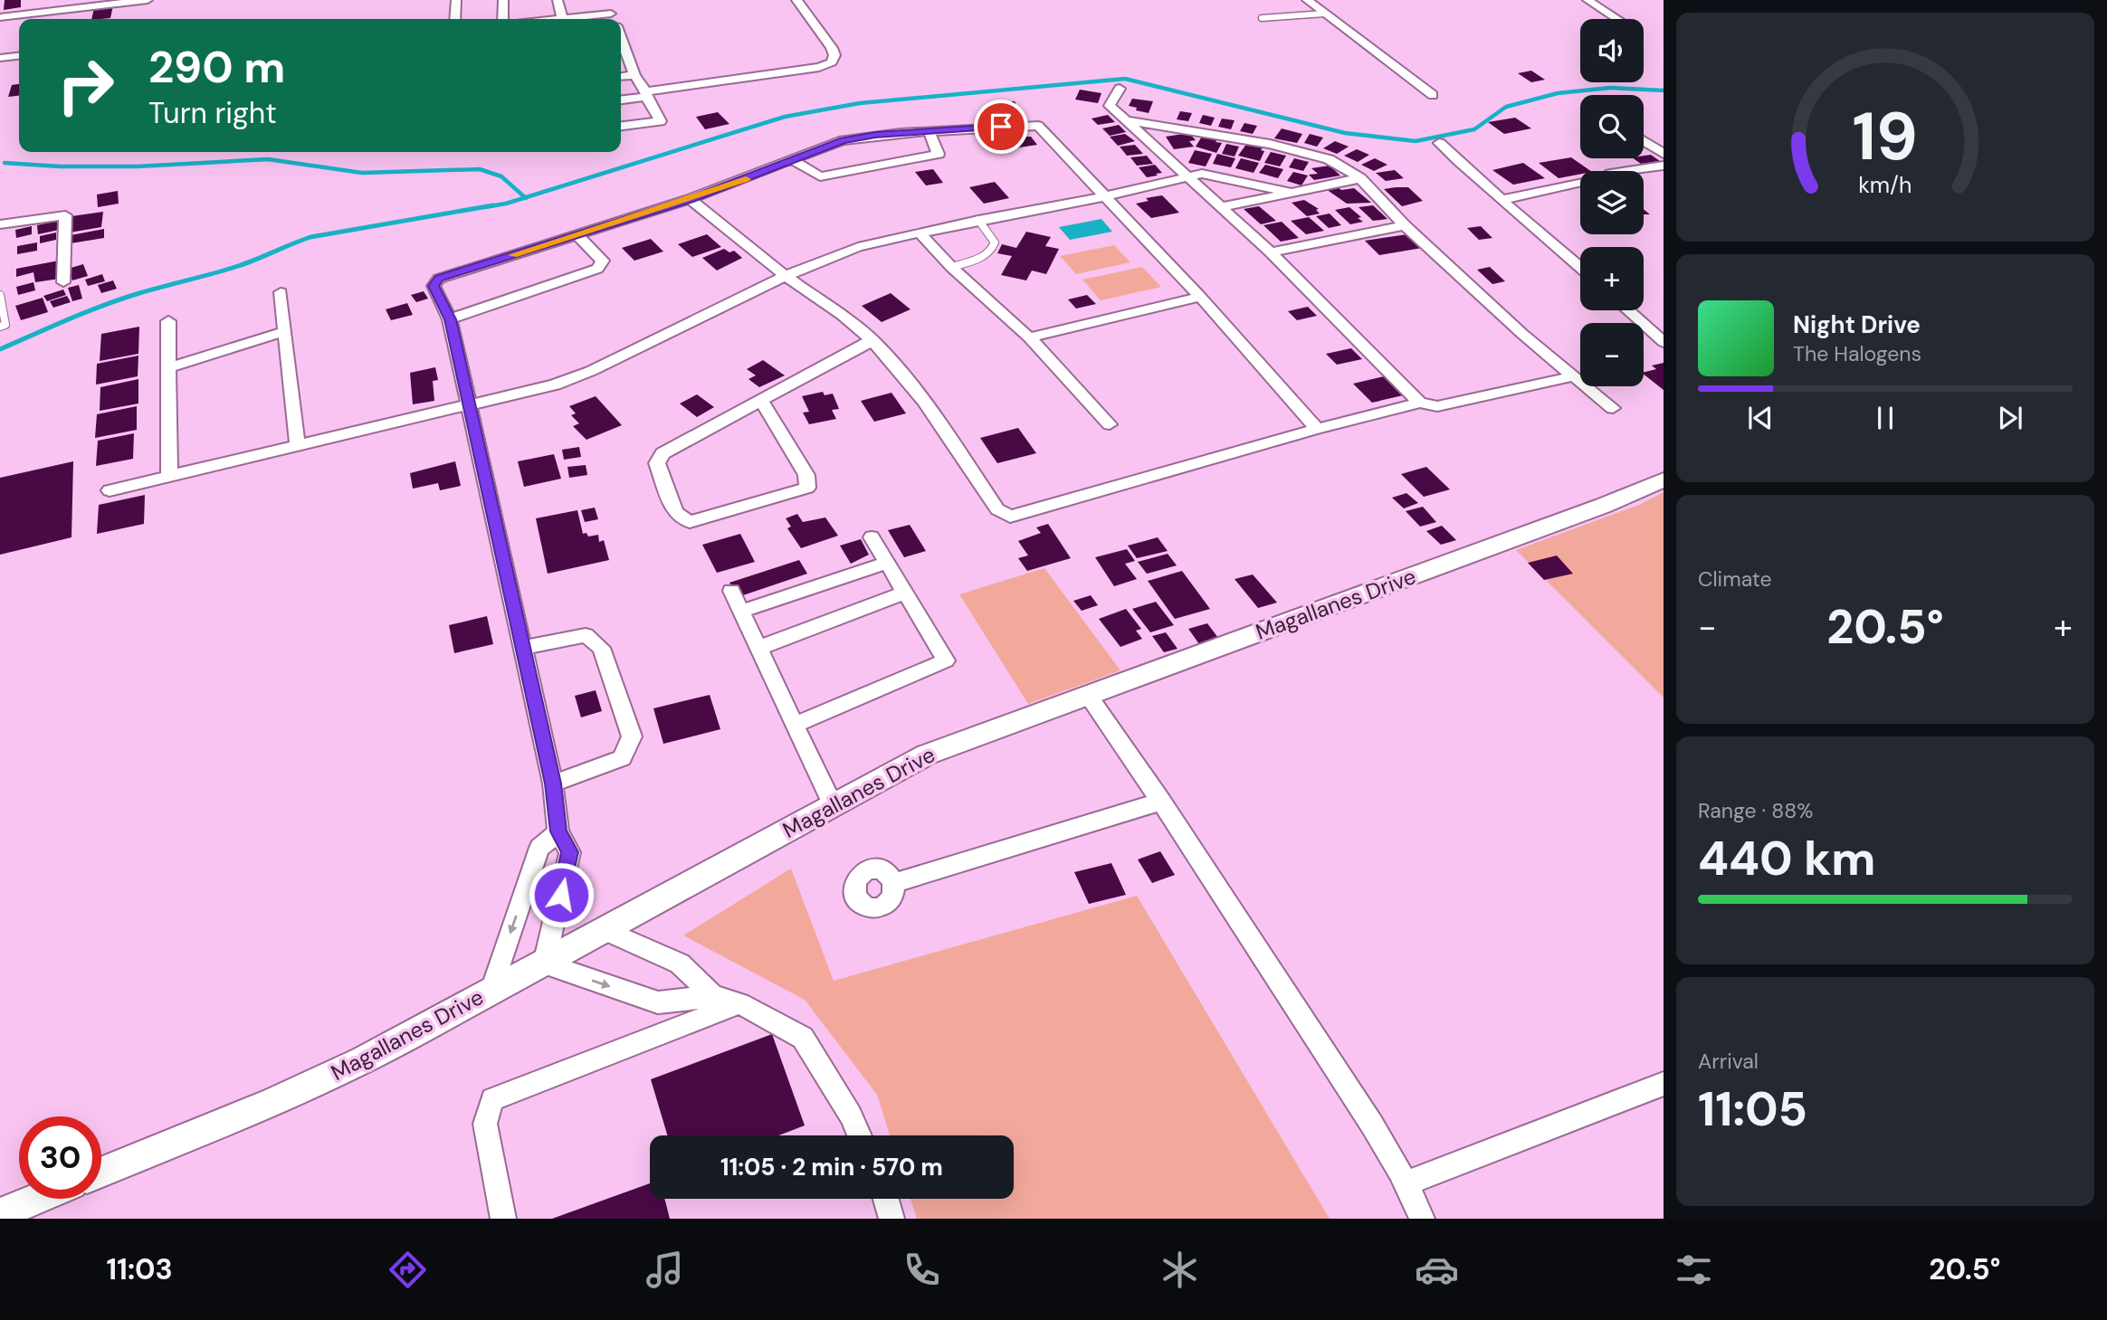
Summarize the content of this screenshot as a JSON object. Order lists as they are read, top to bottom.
{
  "streets": {
    "street": ["Magallanes Drive"]
  },
  "page": {
    "map_buttons": ["+", "−"],
    "turn": ["290 m", "Turn right"],
    "song": ["Night Drive", "The Halogens"],
    "tile": [
      "Climate",
      ["Range · 88%", "440 km"],
      ["Arrival", "11:05"]
    ],
    "heat": ["−", "20.5°", "+"],
    "limit": "30",
    "trip": "11:05 · 2 min · 570 m",
    "tabs": ["11:03", "20.5°"],
    "gauge": ["19", "km/h"]
  }
}
